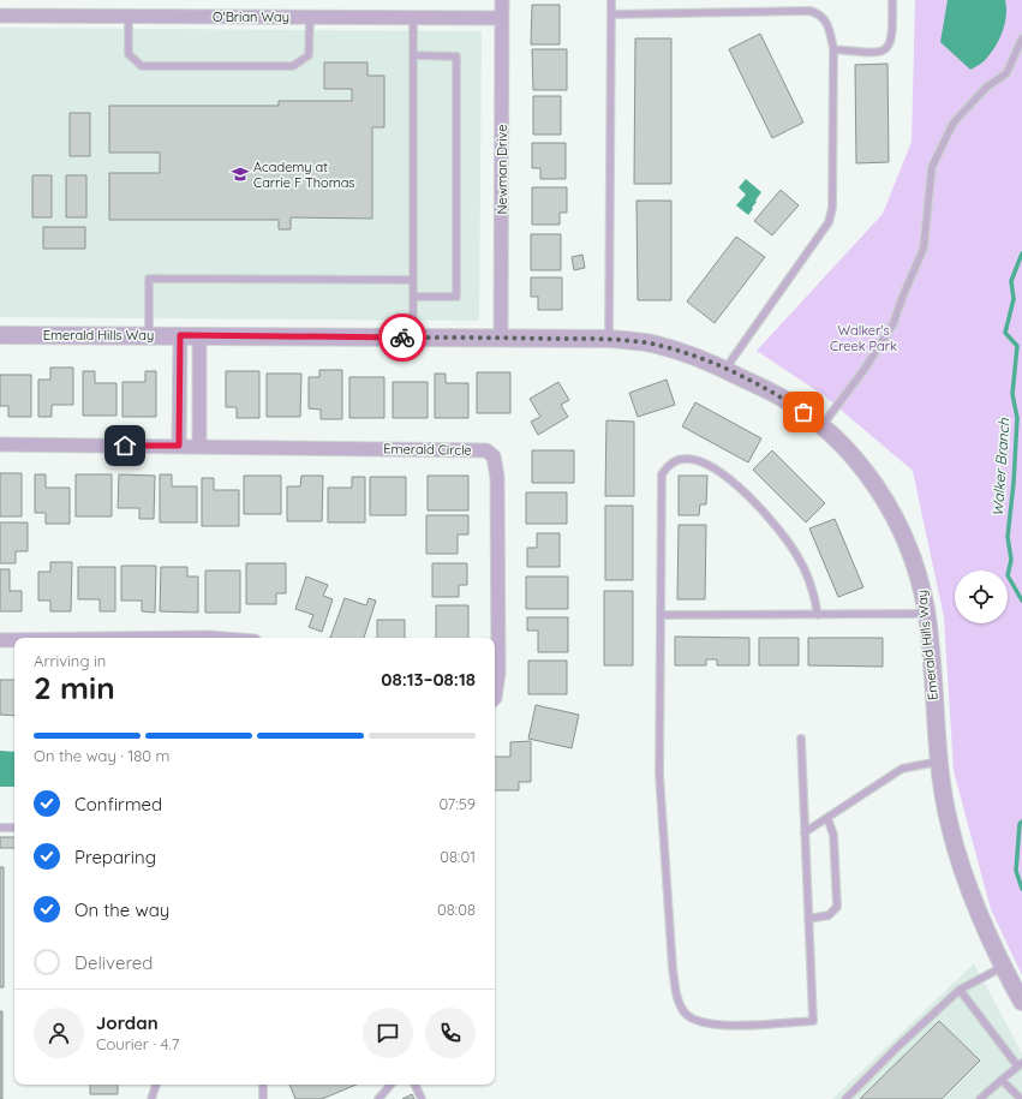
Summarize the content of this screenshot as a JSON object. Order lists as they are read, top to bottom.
{
  "streets": {
    "street": [
      "O'Brian Way",
      "Newman Drive",
      "Emerald Hills Way",
      "Emerald Circle"
    ]
  },
  "crossings": [
    ["O'Brian Way", "Newman Drive"],
    ["Newman Drive", "Emerald Hills Way"]
  ],
  "water": ["Walker Branch"],
  "parks": ["Walker's Creek Park"],
  "places": {
    "school or university": ["Academy at Carrie F Thomas"]
  },
  "page": {
    "heading": ["2 min", "Arriving in", "08:13–08:18"],
    "panel": ["Jordan", "Courier · 4.7"],
    "bar": "On the way · 180 m",
    "list": [
      ["Confirmed", "07:59"],
      ["Preparing", "08:01"],
      ["On the way", "08:08"],
      "Delivered"
    ]
  }
}
